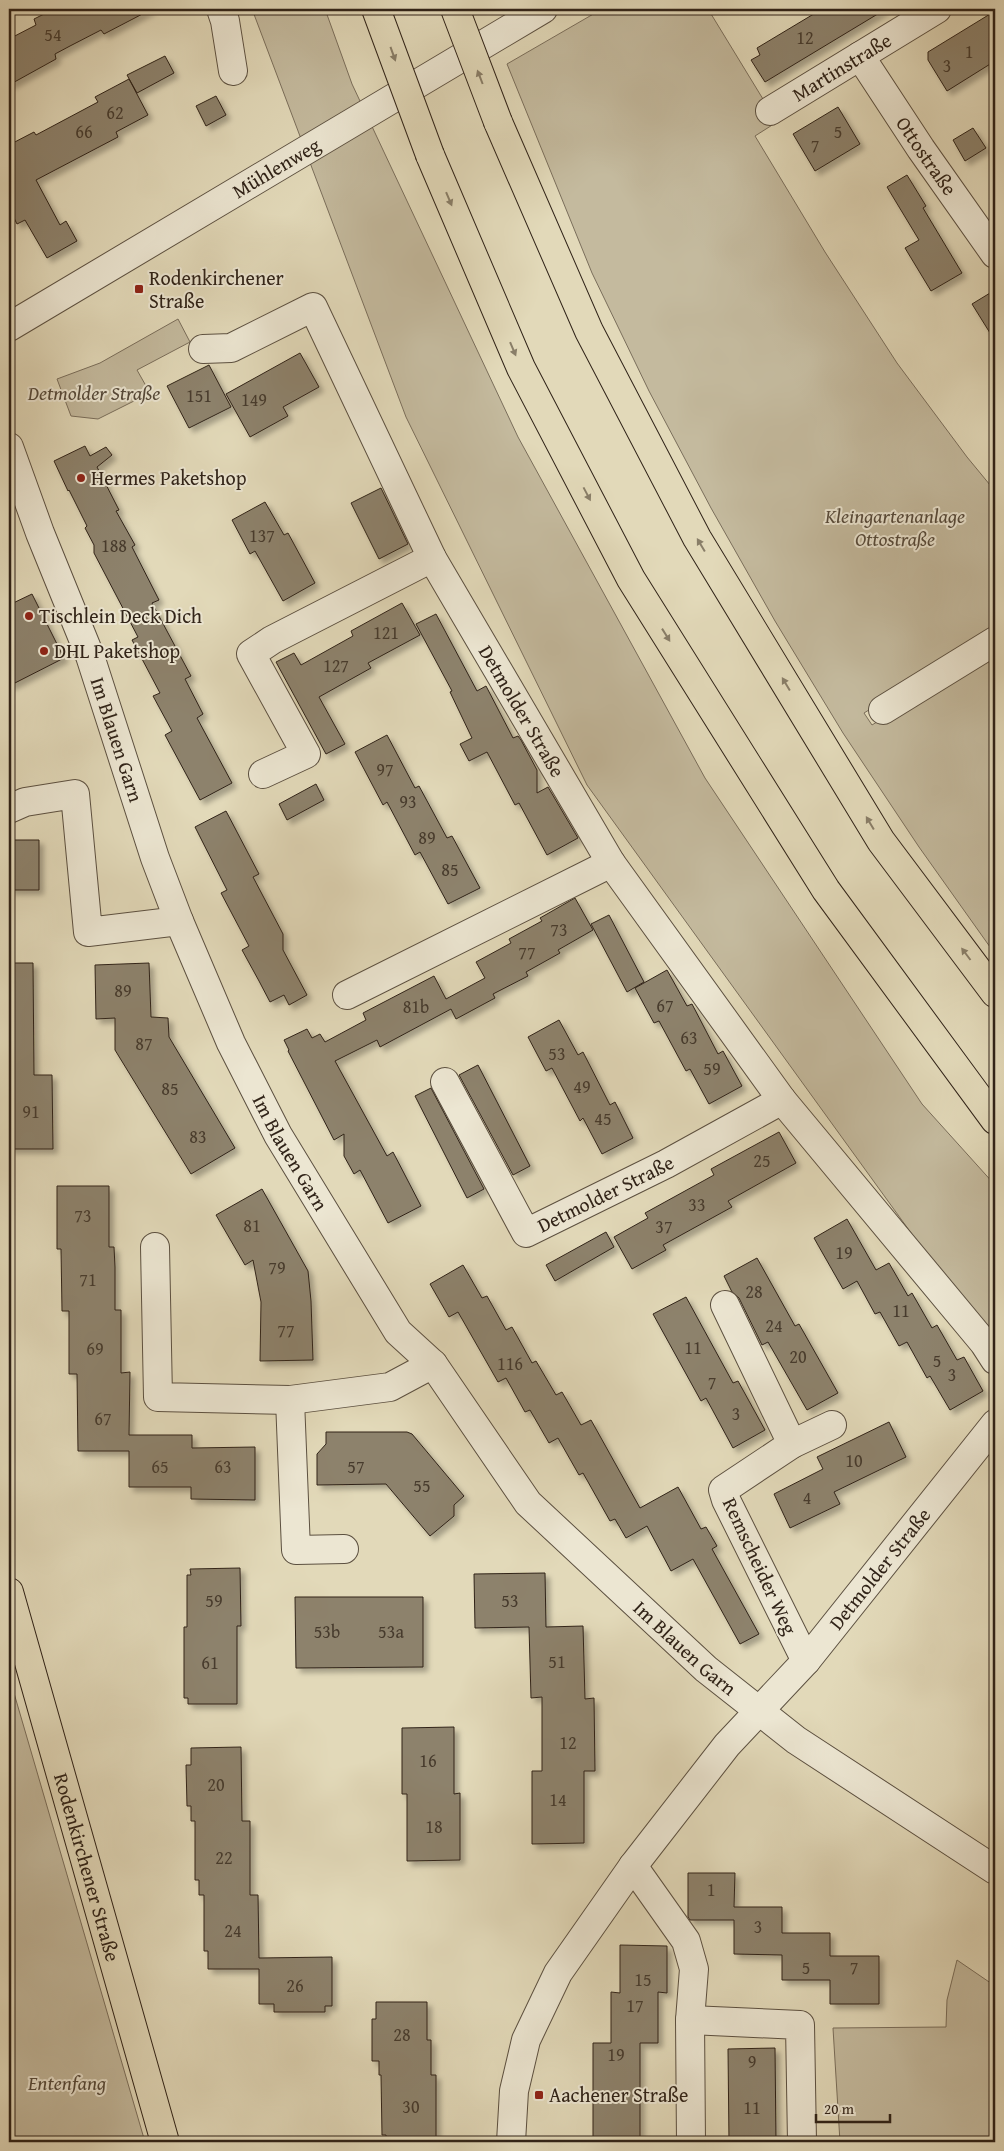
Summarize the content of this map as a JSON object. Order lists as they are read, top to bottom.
{
  "streets": {
    "main road": ["Rodenkirchener Straße"],
    "street": [
      "Martinstraße",
      "Ottostraße",
      "Mühlenweg",
      "Detmolder Straße",
      "Im Blauen Garn",
      "Remscheider Weg"
    ]
  },
  "crossings": [
    ["Martinstraße", "Ottostraße"],
    ["Detmolder Straße", "Im Blauen Garn"],
    ["Detmolder Straße", "Remscheider Weg"]
  ],
  "parks": ["Detmolder Straße", "Kleingartenanlage Ottostraße", "Entenfang"],
  "places": {
    "transit": ["Rodenkirchener Straße", "Aachener Straße"],
    "other": ["Hermes Paketshop", "Tischlein Deck Dich", "DHL Paketshop"]
  },
  "house_numbers": [
    "54",
    "12",
    "1",
    "3",
    "62",
    "66",
    "5",
    "7",
    "151",
    "149",
    "137",
    "188",
    "121",
    "127",
    "97",
    "93",
    "89",
    "85",
    "73",
    "77",
    "89",
    "67",
    "81b",
    "63",
    "87",
    "53",
    "59",
    "49",
    "85",
    "91",
    "45",
    "83",
    "25",
    "33",
    "73",
    "81",
    "37",
    "19",
    "79",
    "71",
    "28",
    "11",
    "24",
    "77",
    "11",
    "69",
    "20",
    "5",
    "116",
    "3",
    "7",
    "3",
    "67",
    "10",
    "65",
    "63",
    "57",
    "55",
    "4",
    "59",
    "53",
    "53b",
    "53a",
    "51",
    "61",
    "12",
    "16",
    "20",
    "14",
    "18",
    "22",
    "1",
    "3",
    "24",
    "5",
    "7",
    "15",
    "26",
    "17",
    "28",
    "19",
    "9",
    "30",
    "11"
  ],
  "scale_bar": "20 m"
}
